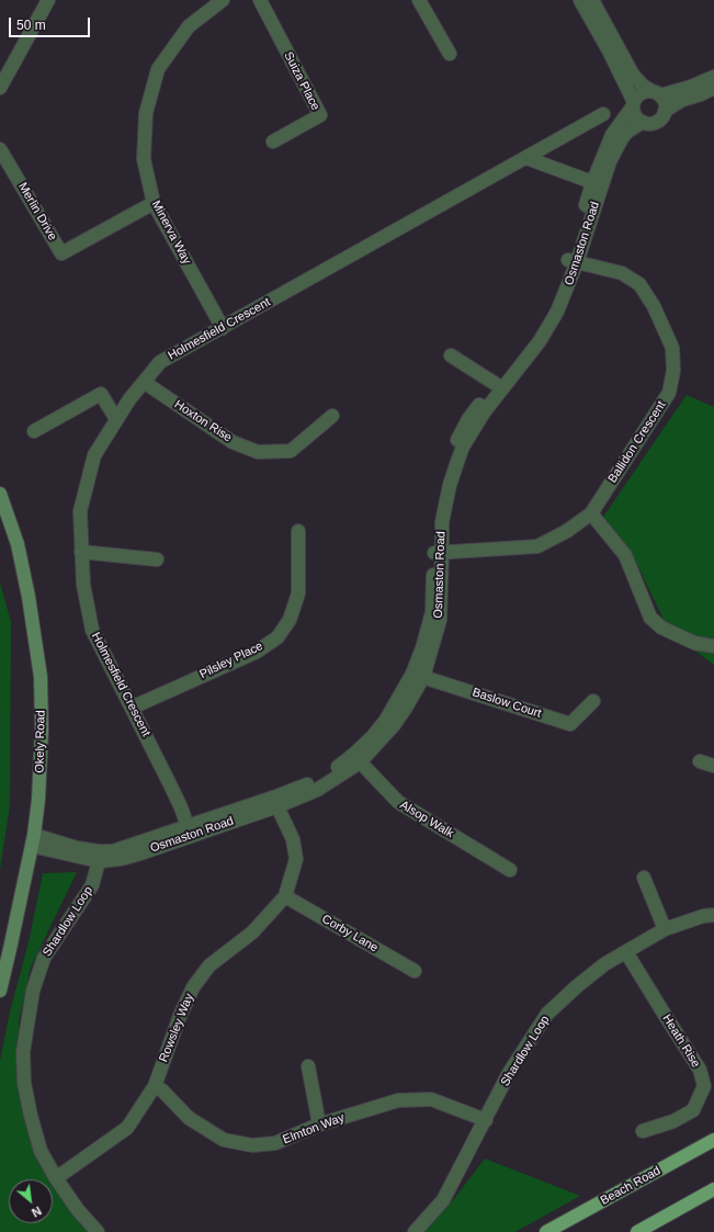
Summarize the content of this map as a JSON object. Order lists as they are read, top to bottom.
{
  "streets": {
    "main road": ["Okely Road", "Beach Road"],
    "street": [
      "Suiza Place",
      "Merlin Drive",
      "Minerva Way",
      "Osmaston Road",
      "Holmesfield Crescent",
      "Hoxton Rise",
      "Ballidon Crescent",
      "Pilsley Place",
      "Baslow Court",
      "Alsop Walk",
      "Shardlow Loop",
      "Corby Lane",
      "Rowsley Way",
      "Heath Rise",
      "Elmton Way"
    ]
  },
  "crossings": [
    ["Merlin Drive", "Minerva Way"],
    ["Minerva Way", "Holmesfield Crescent"],
    ["Osmaston Road", "Holmesfield Crescent"],
    ["Osmaston Road", "Ballidon Crescent"],
    ["Osmaston Road", "Baslow Court"],
    ["Osmaston Road", "Okely Road"],
    ["Osmaston Road", "Alsop Walk"],
    ["Osmaston Road", "Shardlow Loop"],
    ["Osmaston Road", "Rowsley Way"],
    ["Holmesfield Crescent", "Hoxton Rise"],
    ["Holmesfield Crescent", "Pilsley Place"],
    ["Shardlow Loop", "Rowsley Way"],
    ["Shardlow Loop", "Heath Rise"],
    ["Shardlow Loop", "Elmton Way"],
    ["Corby Lane", "Rowsley Way"],
    ["Rowsley Way", "Elmton Way"]
  ],
  "scale_bar": "50 m",
  "north": "bottom right"
}
